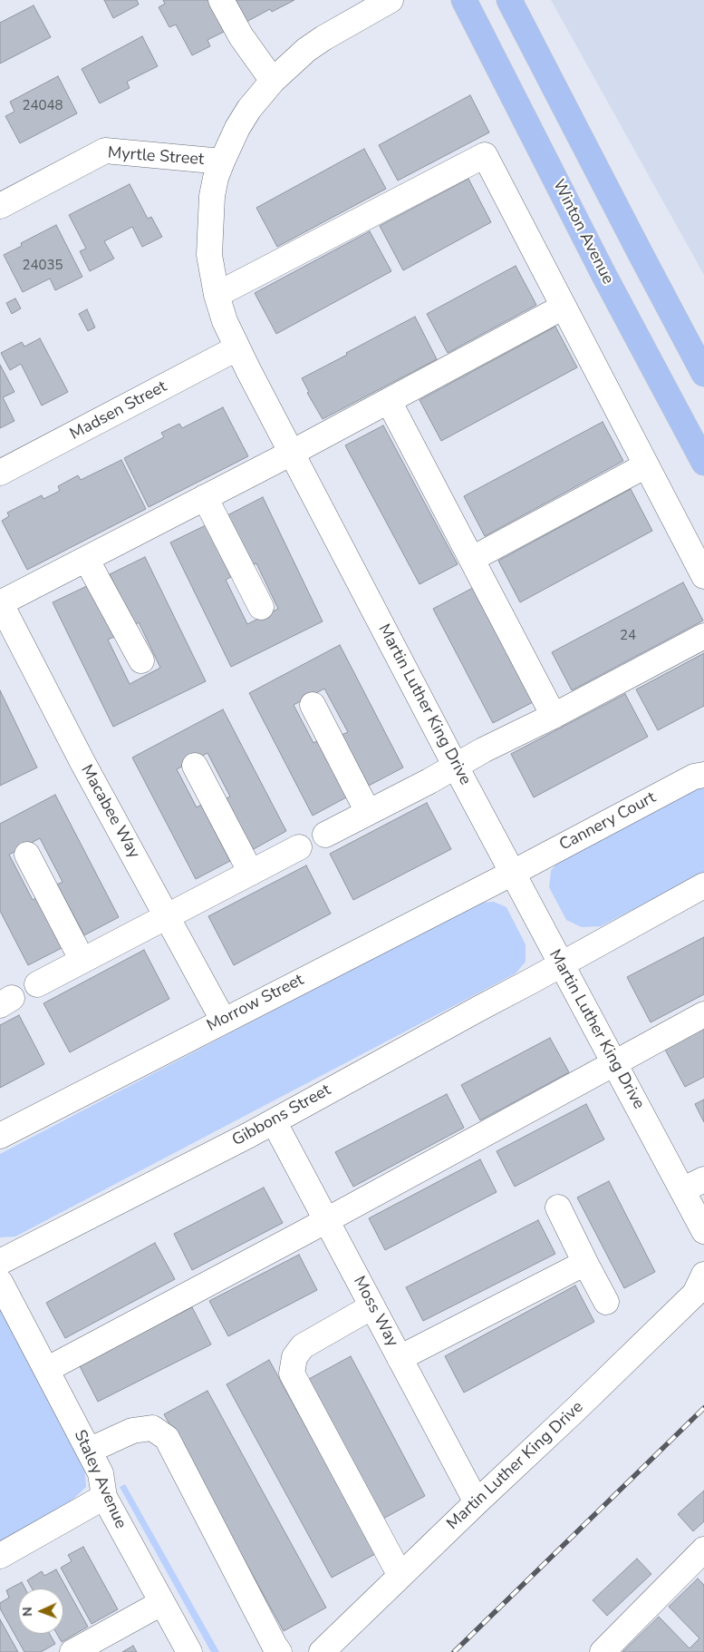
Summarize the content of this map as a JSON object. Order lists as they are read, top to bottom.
{
  "streets": {
    "main road": ["Winton Avenue"],
    "street": [
      "Myrtle Street",
      "Madsen Street",
      "Martin Luther King Drive",
      "Macabee Way",
      "Cannery Court",
      "Morrow Street",
      "Gibbons Street",
      "Moss Way",
      "Staley Avenue"
    ]
  },
  "crossings": [
    ["Myrtle Street", "Martin Luther King Drive"],
    ["Madsen Street", "Martin Luther King Drive"],
    ["Martin Luther King Drive", "Cannery Court"],
    ["Martin Luther King Drive", "Morrow Street"],
    ["Martin Luther King Drive", "Gibbons Street"],
    ["Martin Luther King Drive", "Moss Way"],
    ["Macabee Way", "Morrow Street"],
    ["Cannery Court", "Morrow Street"],
    ["Gibbons Street", "Moss Way"]
  ],
  "house_numbers": ["24048", "24035", "24"],
  "north": "left"
}
